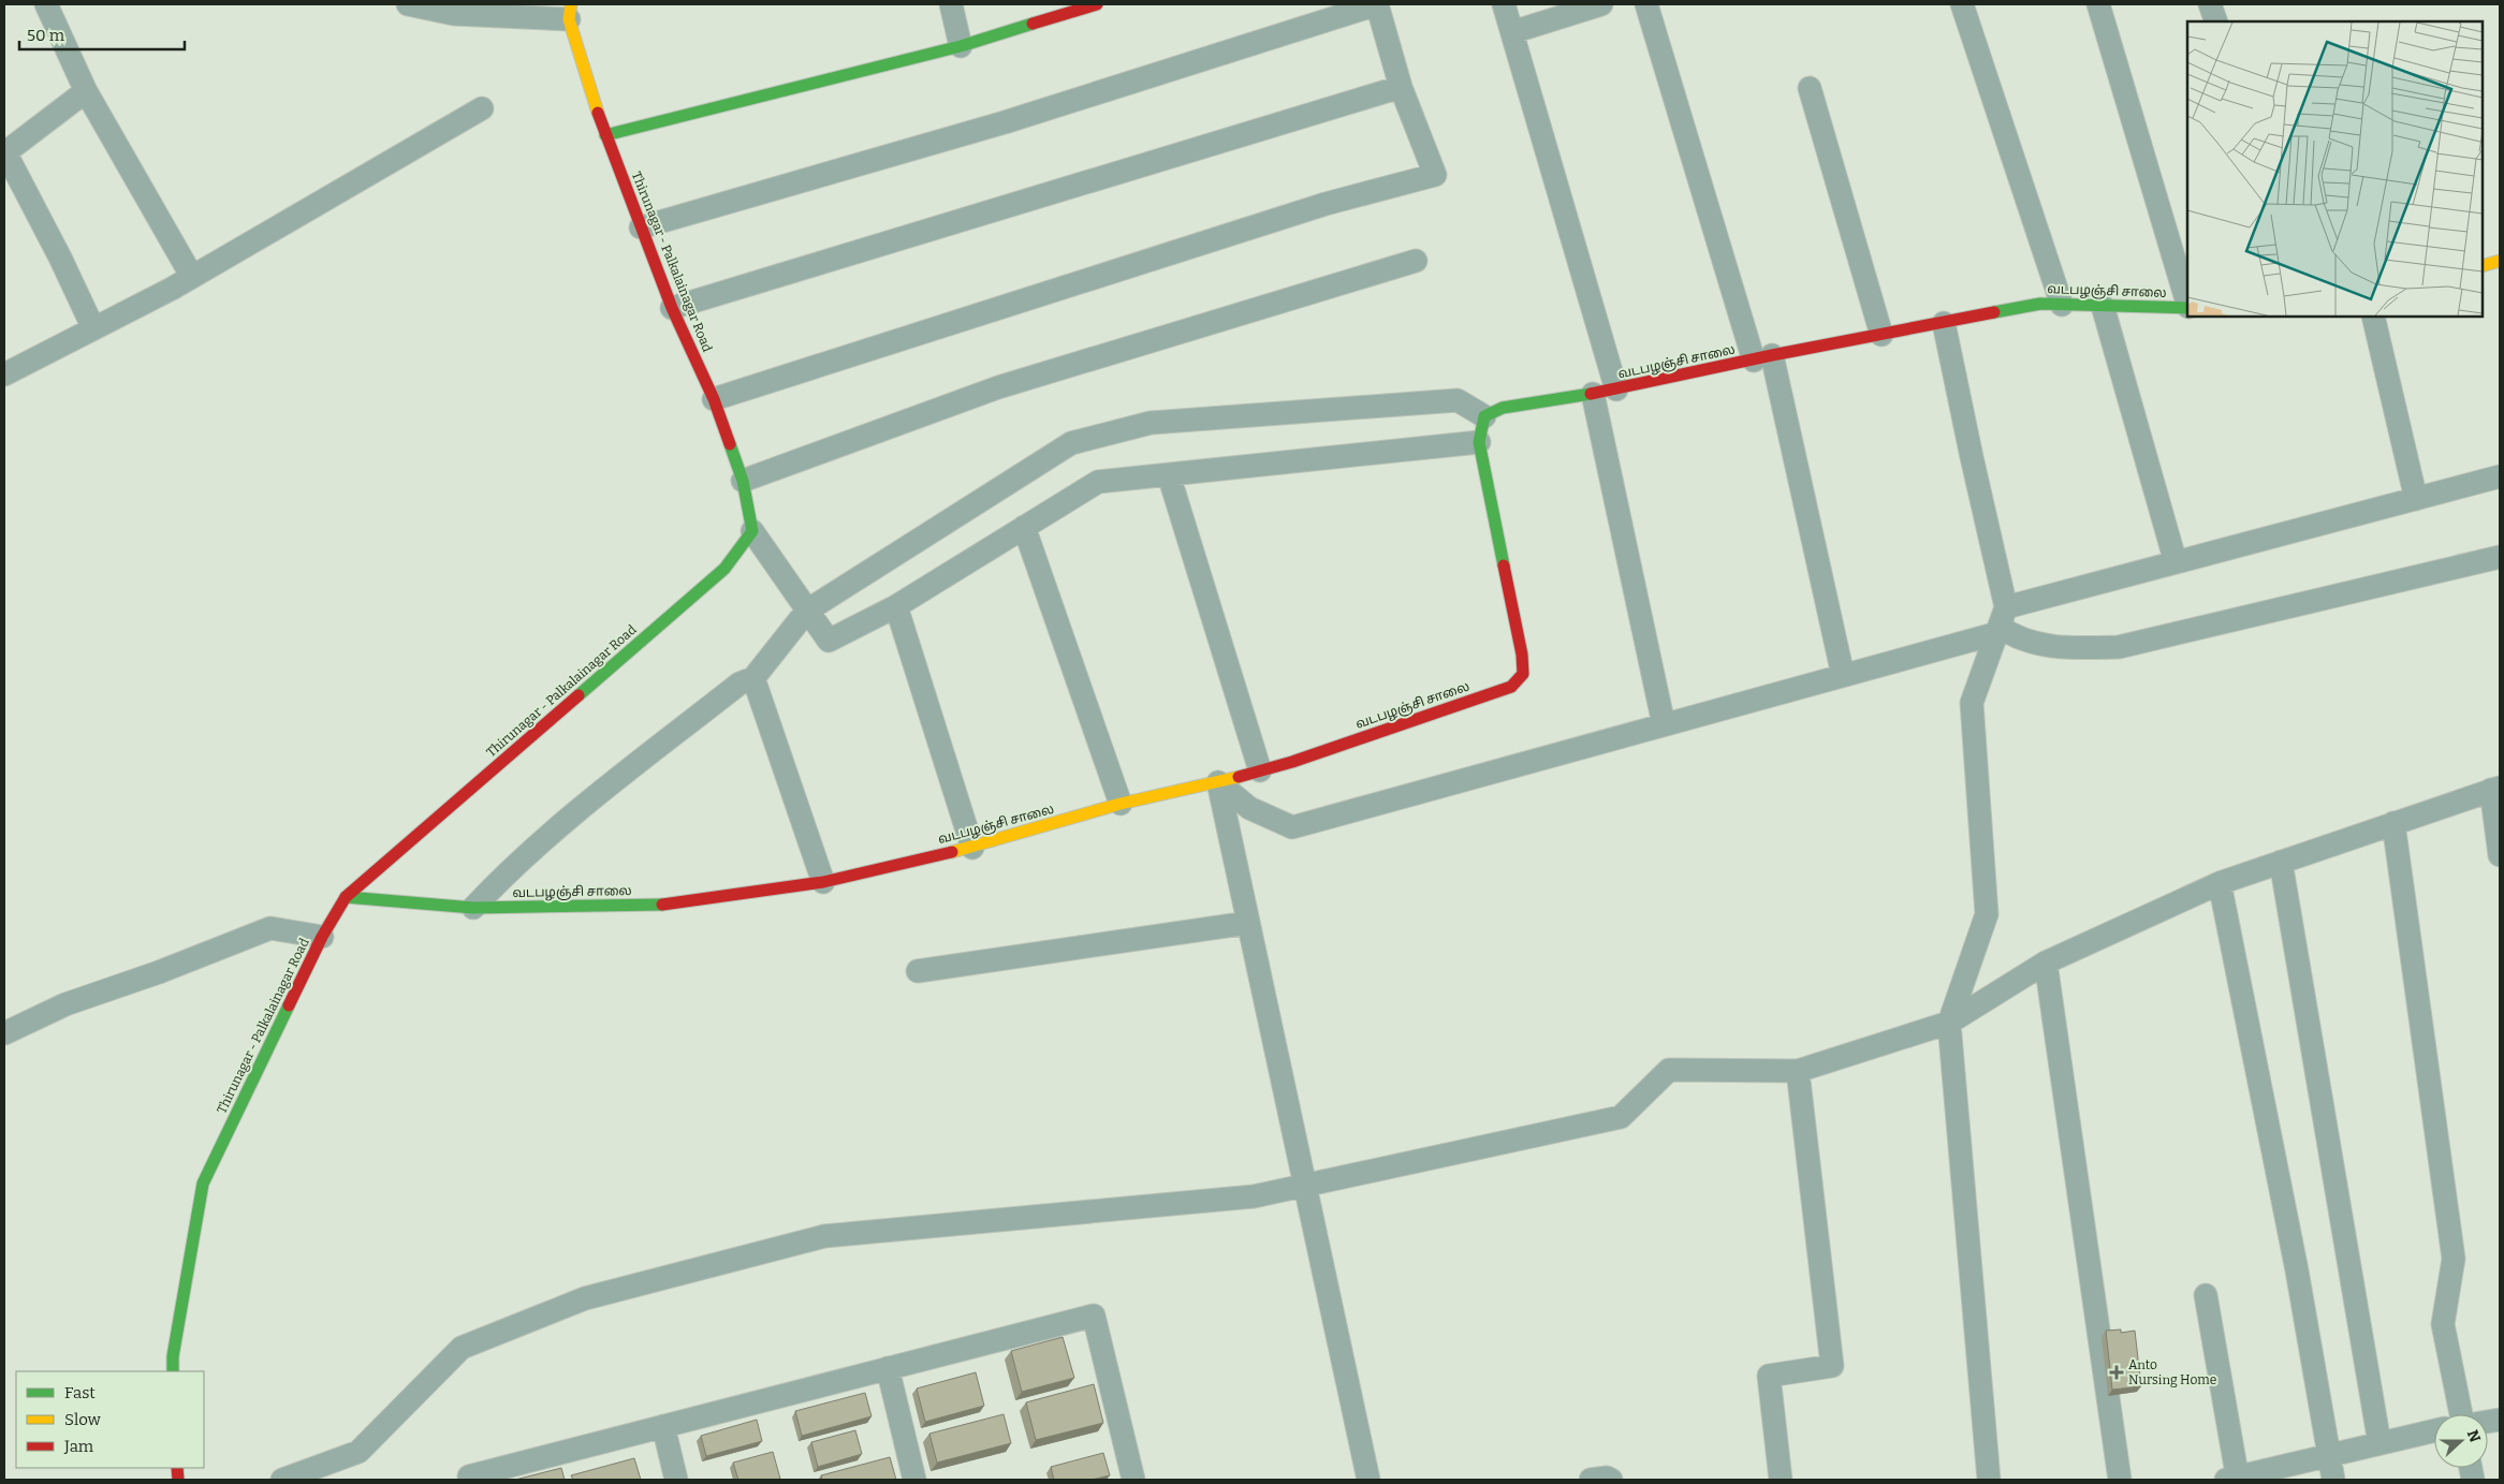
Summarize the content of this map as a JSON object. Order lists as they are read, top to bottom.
{
  "streets": {
    "street": ["Thirunagar - Palkalainagar Road", "வடபழஞ்சி சாலை"]
  },
  "crossings": [
    ["Thirunagar - Palkalainagar Road", "வடபழஞ்சி சாலை"]
  ],
  "places": {
    "health": ["Anto Nursing Home"]
  },
  "legend": ["Fast", "Slow", "Jam"],
  "scale_bar": "50 m",
  "north": "right"
}
